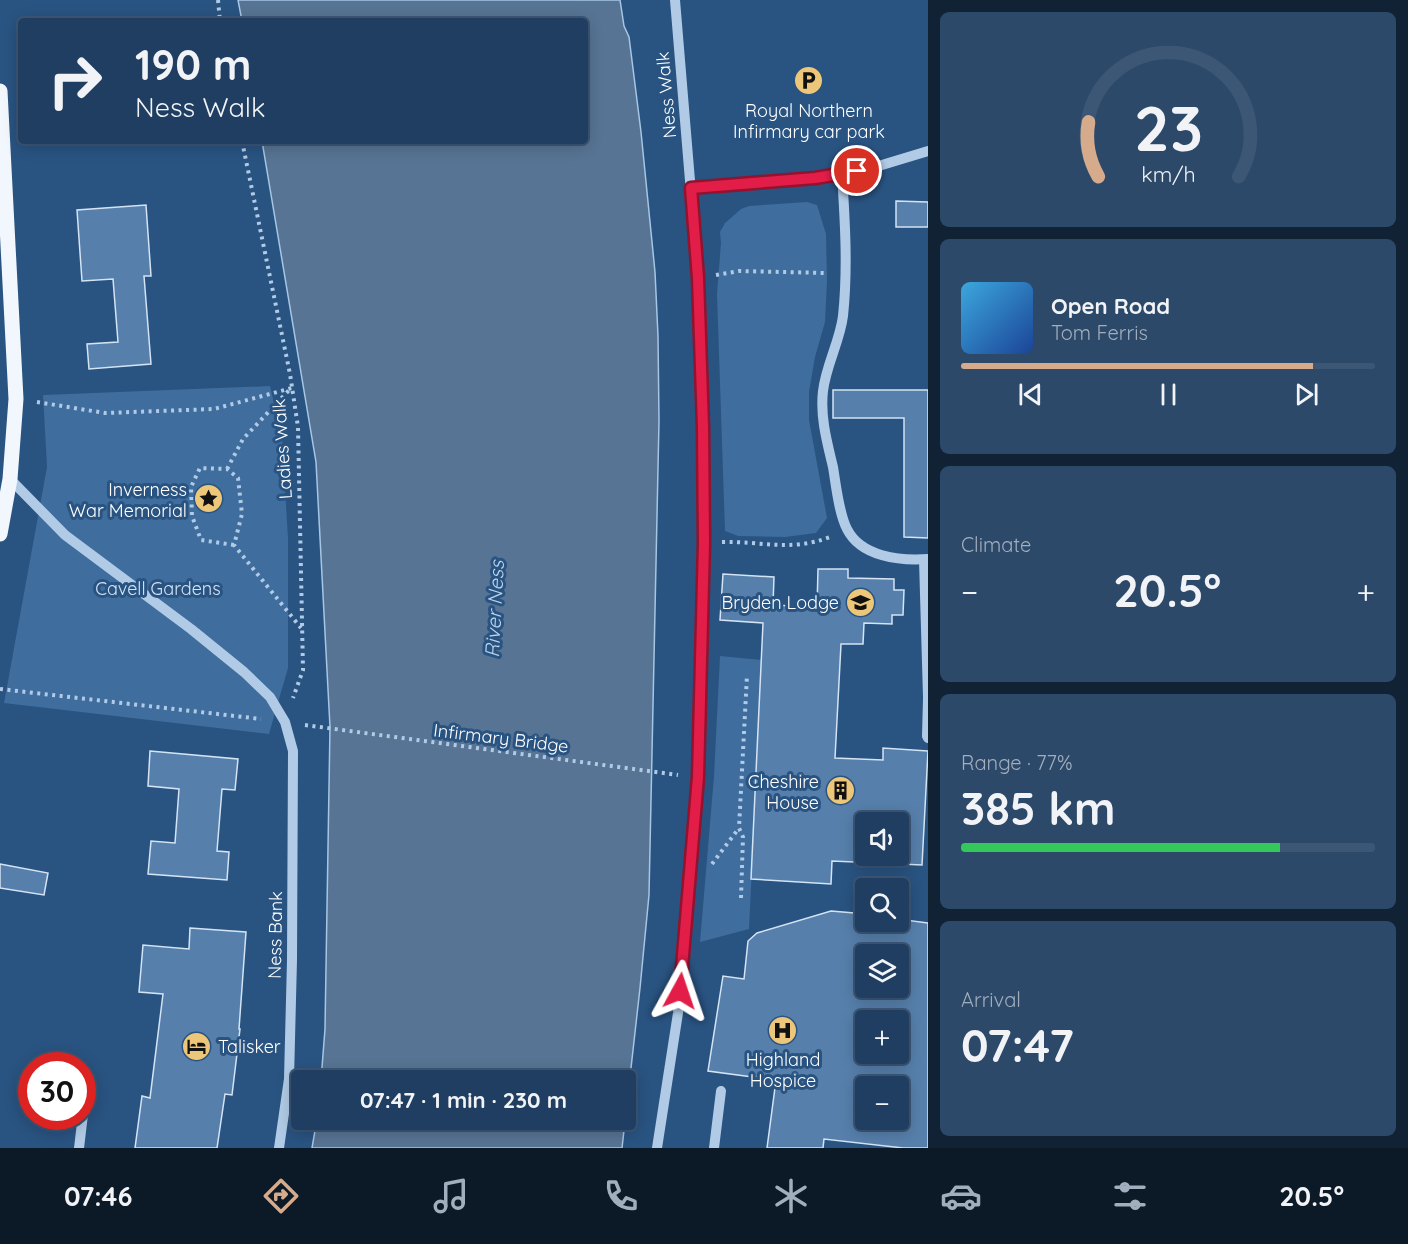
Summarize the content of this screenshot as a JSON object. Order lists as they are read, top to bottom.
{
  "streets": {
    "street": ["Ness Walk", "Ness Bank"],
    "path": ["Ladies Walk", "Infirmary Bridge"]
  },
  "crossings": [
    ["Ladies Walk", "Ness Bank"]
  ],
  "water": ["River Ness"],
  "parks": ["Cavell Gardens"],
  "places": {
    "parking": ["Royal Northern Infirmary car park"],
    "place": ["Inverness War Memorial"],
    "school or university": ["Bryden Lodge"],
    "building": ["Cheshire House"],
    "hospital": ["Highland Hospice"],
    "hotel": ["Talisker"]
  },
  "page": {
    "turn": ["190 m", "Ness Walk"],
    "song": ["Open Road", "Tom Ferris"],
    "tile": [
      "Climate",
      ["Range · 77%", "385 km"],
      ["Arrival", "07:47"]
    ],
    "heat": ["−", "20.5°", "+"],
    "map_buttons": ["+", "−"],
    "limit": "30",
    "trip": "07:47 · 1 min · 230 m",
    "tabs": ["07:46", "20.5°"],
    "gauge": ["23", "km/h"]
  }
}
